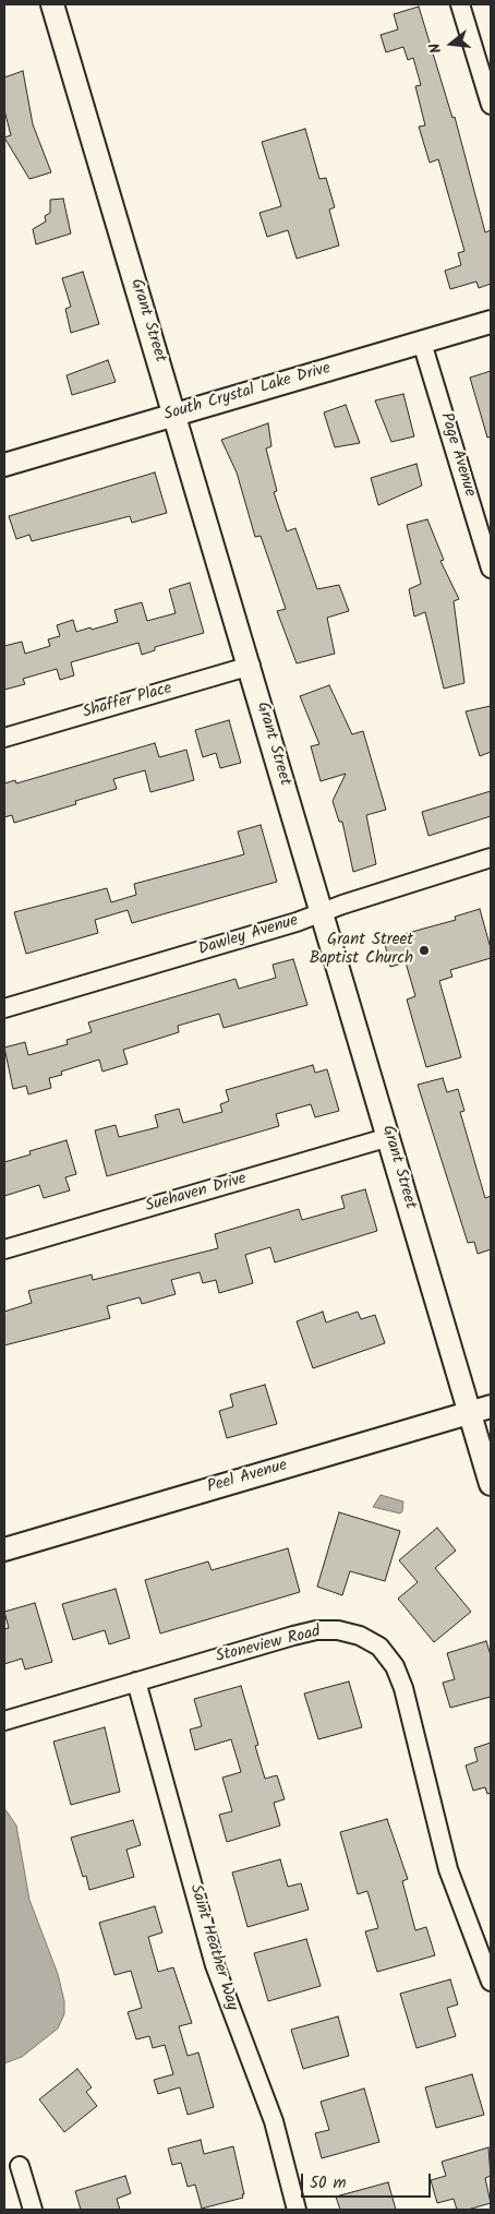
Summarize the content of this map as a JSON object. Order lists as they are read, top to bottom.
{
  "streets": {
    "street": [
      "Grant Street",
      "South Crystal Lake Drive",
      "Page Avenue",
      "Shaffer Place",
      "Dawley Avenue",
      "Suehaven Drive",
      "Peel Avenue",
      "Stoneview Road",
      "Saint Heather Way"
    ]
  },
  "crossings": [
    ["Grant Street", "South Crystal Lake Drive"],
    ["Grant Street", "Shaffer Place"],
    ["Grant Street", "Dawley Avenue"],
    ["Grant Street", "Suehaven Drive"],
    ["Grant Street", "Peel Avenue"],
    ["South Crystal Lake Drive", "Page Avenue"],
    ["Stoneview Road", "Saint Heather Way"]
  ],
  "places": ["Grant Street Baptist Church"],
  "scale_bar": "50 m",
  "north": "left"
}
